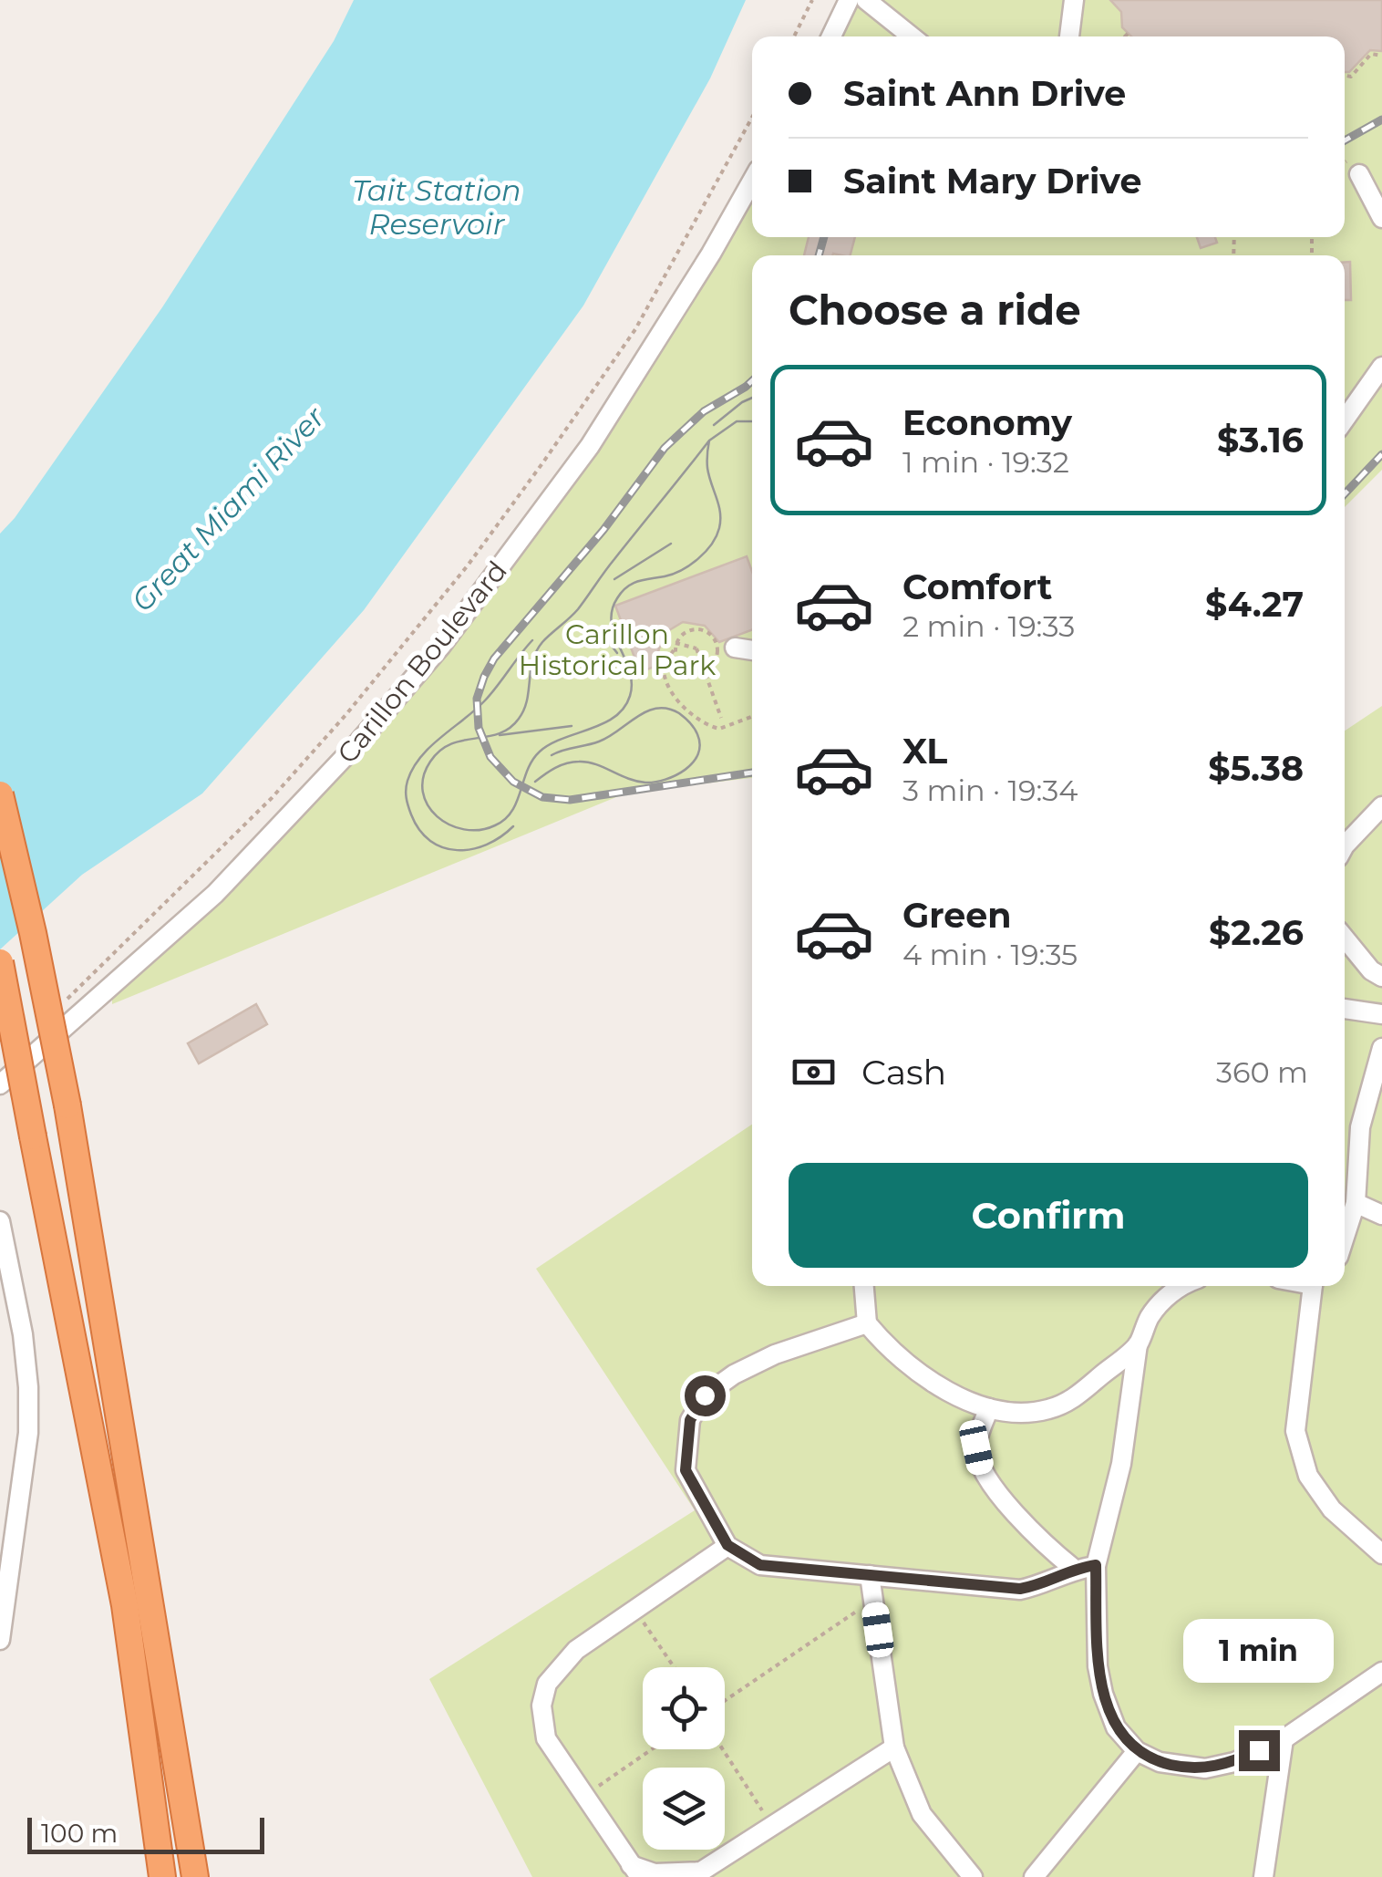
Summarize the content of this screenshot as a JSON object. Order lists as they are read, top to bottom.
{
  "streets": {
    "street": ["Carillon Boulevard"]
  },
  "water": ["Tait Station Reservoir", "Great Miami River"],
  "parks": ["Carillon Historical Park"],
  "scale_bar": "100 m",
  "page": {
    "banner": ["Saint Ann Drive", "Saint Mary Drive"],
    "heading": "Choose a ride",
    "list": [
      {
        "name": "Economy",
        "note": "1 min · 19:32",
        "value": "$3.16"
      },
      {
        "name": "Comfort",
        "note": "2 min · 19:33",
        "value": "$4.27"
      },
      {
        "name": "XL",
        "note": "3 min · 19:34",
        "value": "$5.38"
      },
      {
        "name": "Green",
        "note": "4 min · 19:35",
        "value": "$2.26"
      }
    ],
    "pay": ["Cash", "360 m"],
    "buttons": "Confirm",
    "bubble": "1 min",
    "scale": "100 m"
  }
}
